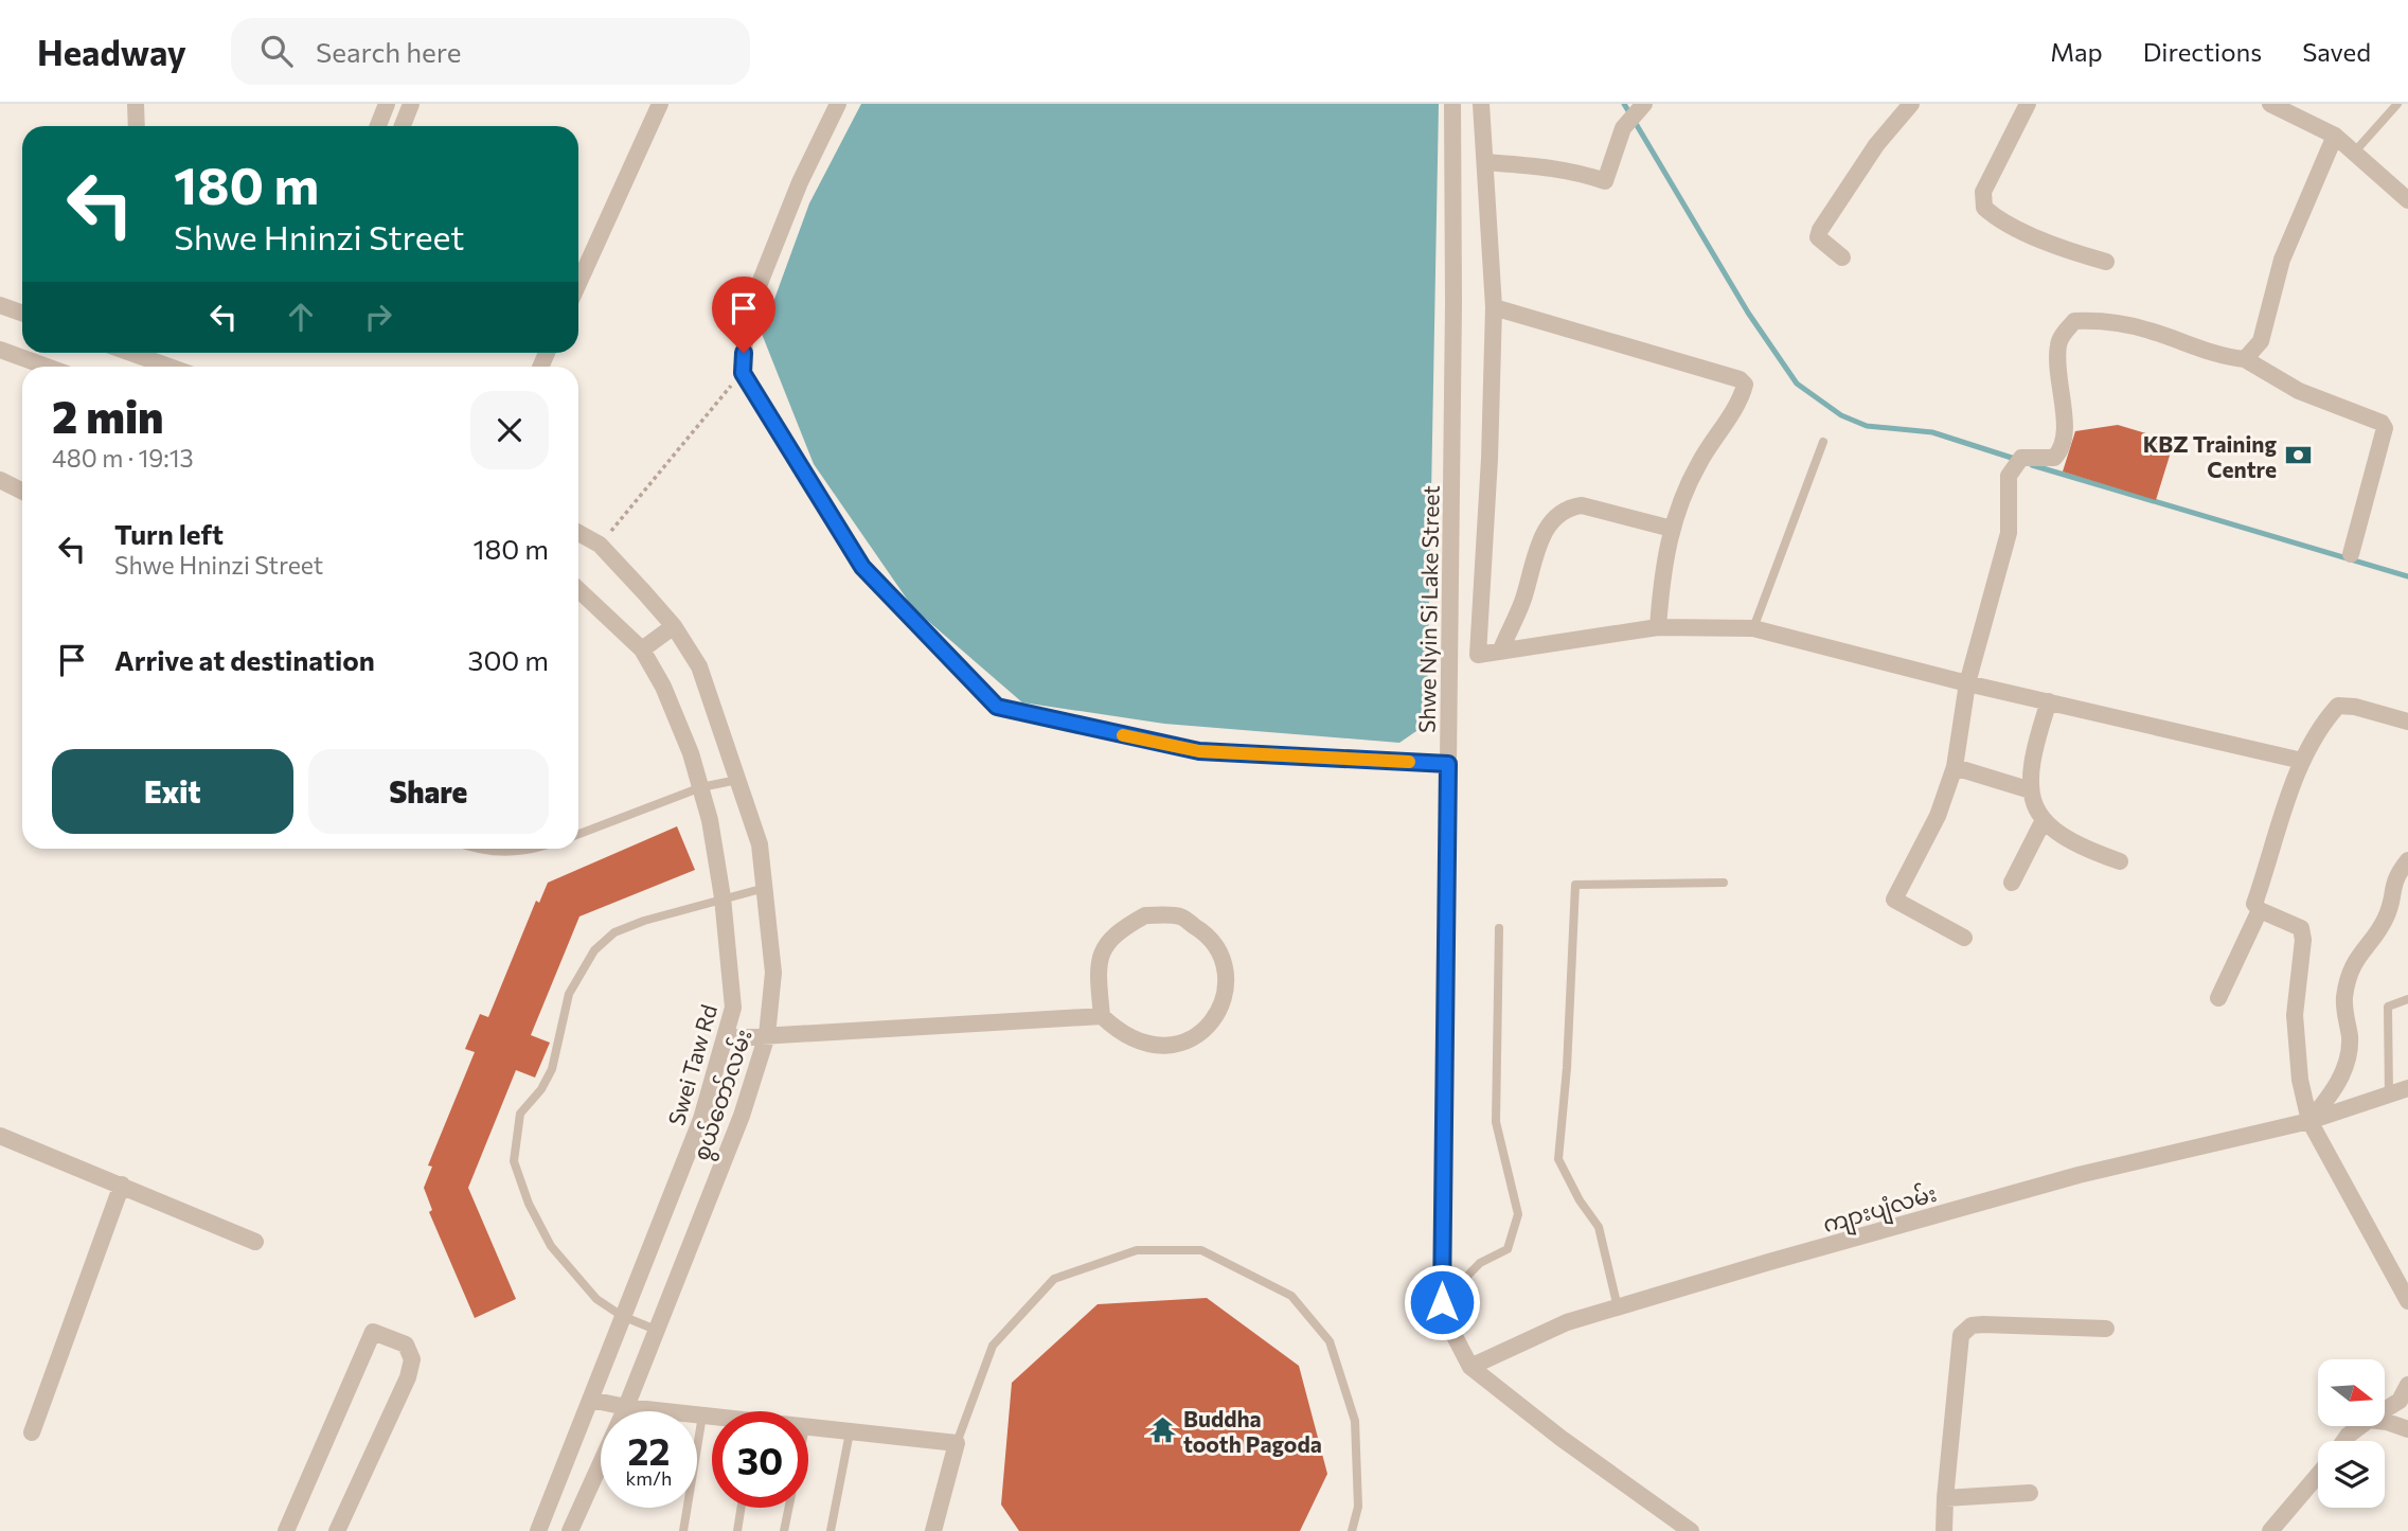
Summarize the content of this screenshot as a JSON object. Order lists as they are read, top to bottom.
{
  "streets": {
    "street": [
      "Shwe Nyin Si Lake Street",
      "Swei Taw Rd",
      "စွယ်တော်လမ်း",
      "ကျားပျံလမ်း"
    ]
  },
  "crossings": [
    ["Shwe Nyin Si Lake Street", "ကျားပျံလမ်း"]
  ],
  "places": {
    "bank": ["KBZ Training Centre"],
    "temple": ["Buddha tooth Pagoda"]
  },
  "north": "right",
  "page": {
    "header": "Headway",
    "search": "Search here",
    "nav": ["Map", "Directions", "Saved"],
    "turn": ["180 m", "Shwe Hninzi Street"],
    "heading": ["2 min", "480 m · 19:13"],
    "list": [
      {
        "name": "Turn left",
        "note": "Shwe Hninzi Street",
        "value": "180 m"
      },
      {
        "name": "Arrive at destination",
        "value": "300 m"
      }
    ],
    "buttons": ["Exit", "Share"],
    "speed": "22 km/h",
    "limit": "30"
  }
}
